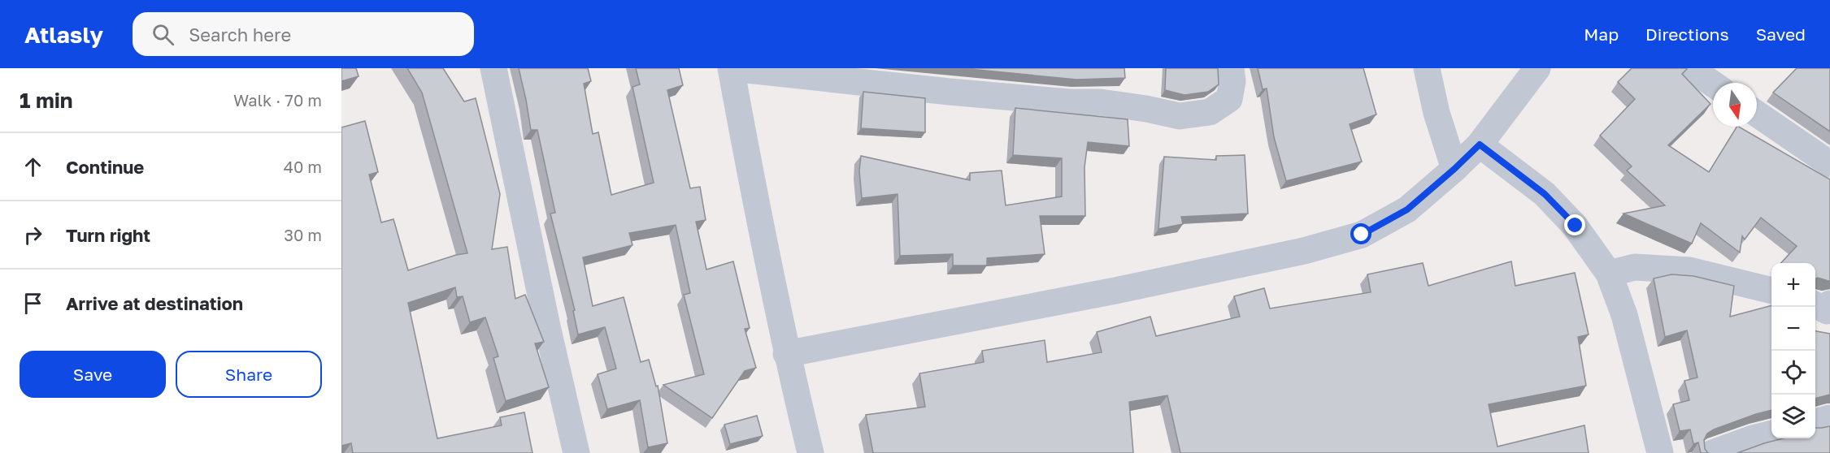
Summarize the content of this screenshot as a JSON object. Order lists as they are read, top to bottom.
{
  "north": "bottom",
  "page": {
    "header": "Atlasly",
    "search": "Search here",
    "nav": ["Map", "Directions", "Saved"],
    "heading": ["1 min", "Walk · 70 m"],
    "list": [
      ["Continue", "40 m"],
      ["Turn right", "30 m"],
      "Arrive at destination"
    ],
    "map_buttons": ["+", "−"],
    "buttons": ["Save", "Share"]
  }
}
